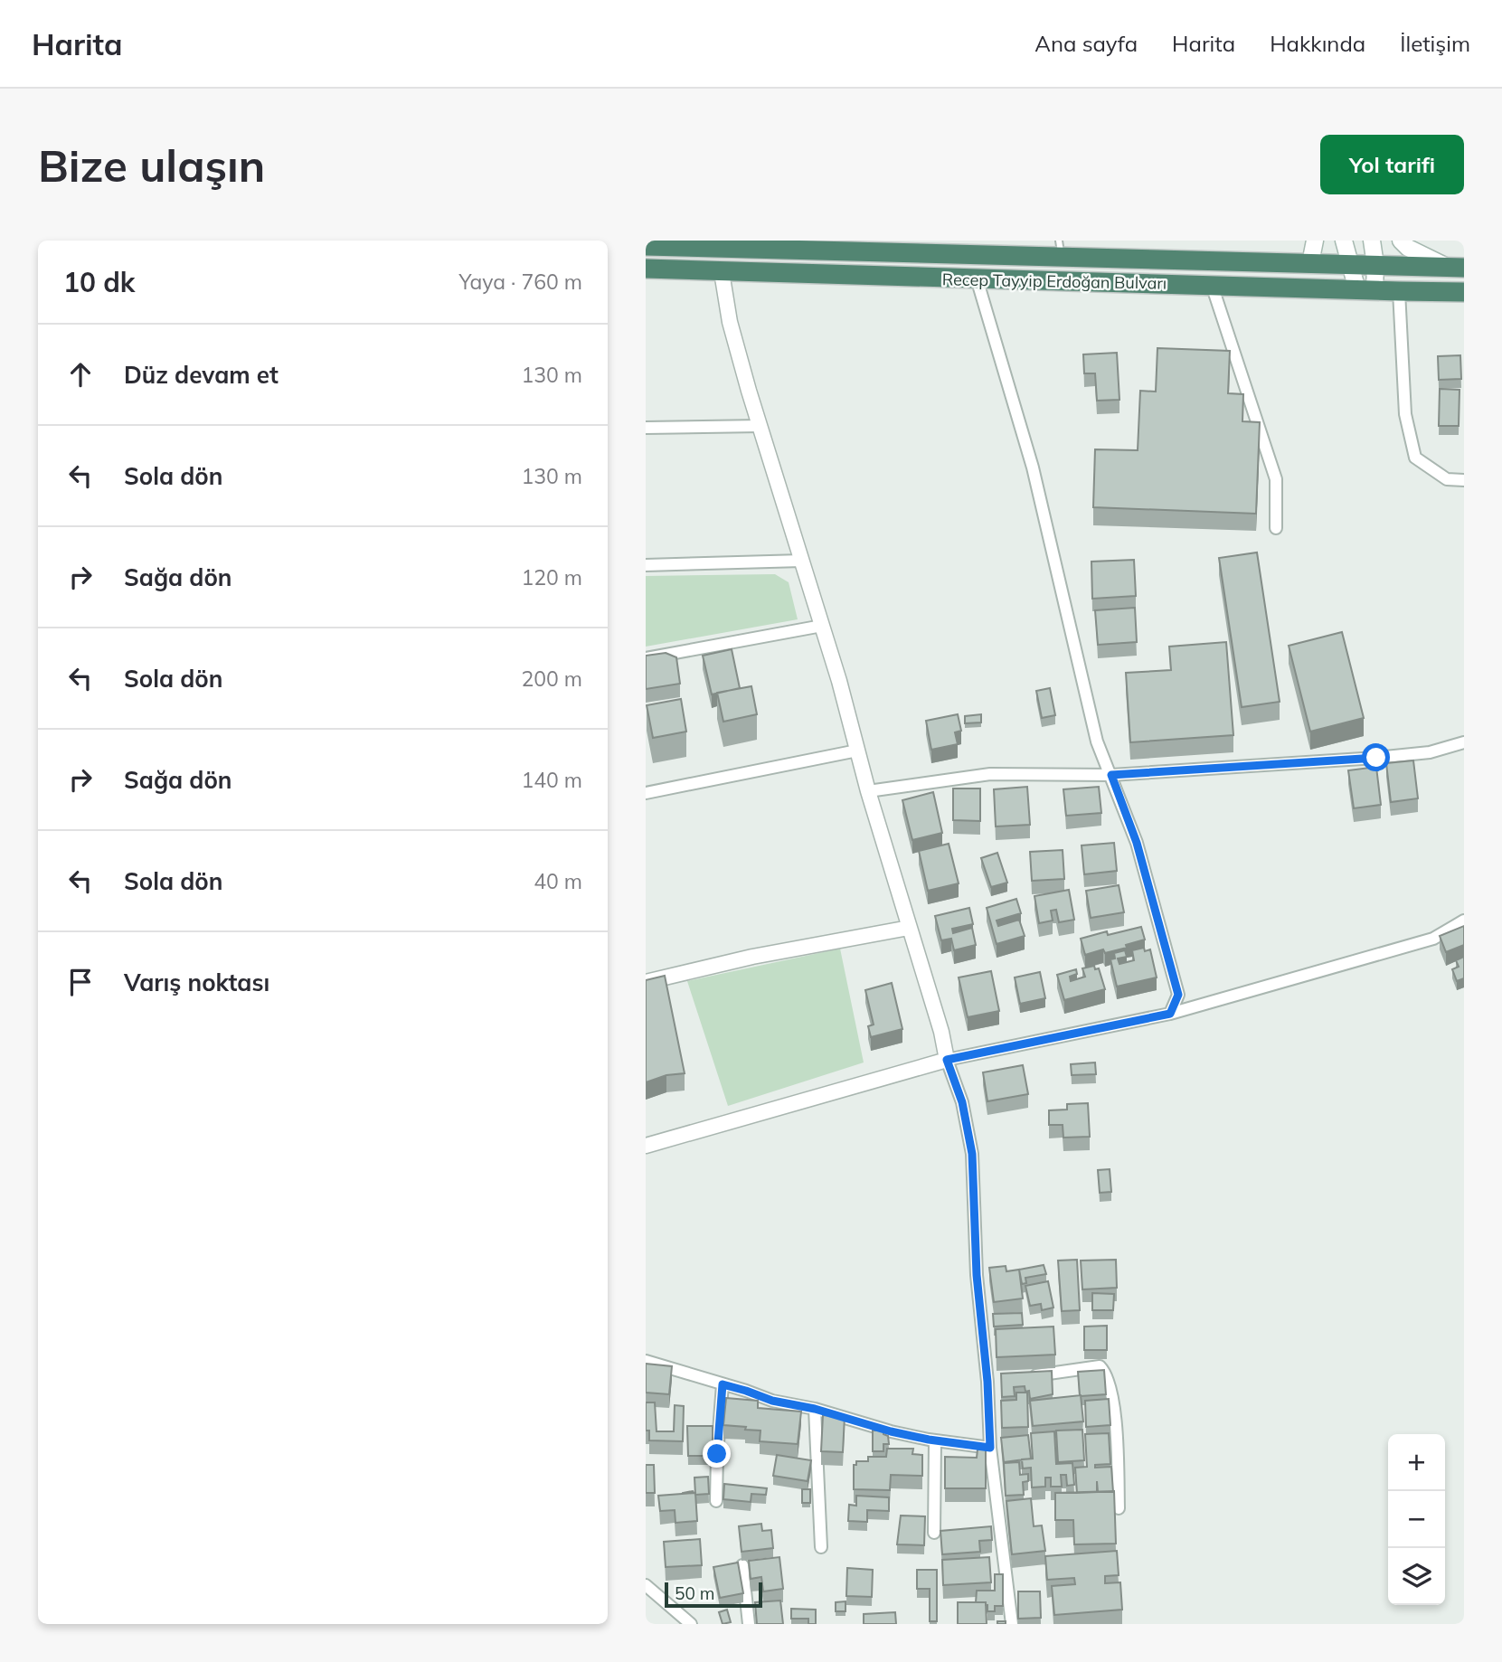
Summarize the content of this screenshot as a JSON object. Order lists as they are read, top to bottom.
{
  "streets": {
    "highway": ["Recep Tayyip Erdoğan Bulvarı"]
  },
  "scale_bar": "50 m",
  "page": {
    "header": "Harita",
    "nav": [
      "Ana sayfa",
      "Harita",
      "Hakkında",
      "İletişim"
    ],
    "buttons": "Yol tarifi",
    "title": "Bize ulaşın",
    "heading": ["10 dk", "Yaya · 760 m"],
    "list": [
      ["Düz devam et", "130 m"],
      ["Sola dön", "130 m"],
      ["Sağa dön", "120 m"],
      ["Sola dön", "200 m"],
      ["Sağa dön", "140 m"],
      ["Sola dön", "40 m"],
      "Varış noktası"
    ],
    "map_buttons": ["+", "−"],
    "scale": "50 m"
  }
}
